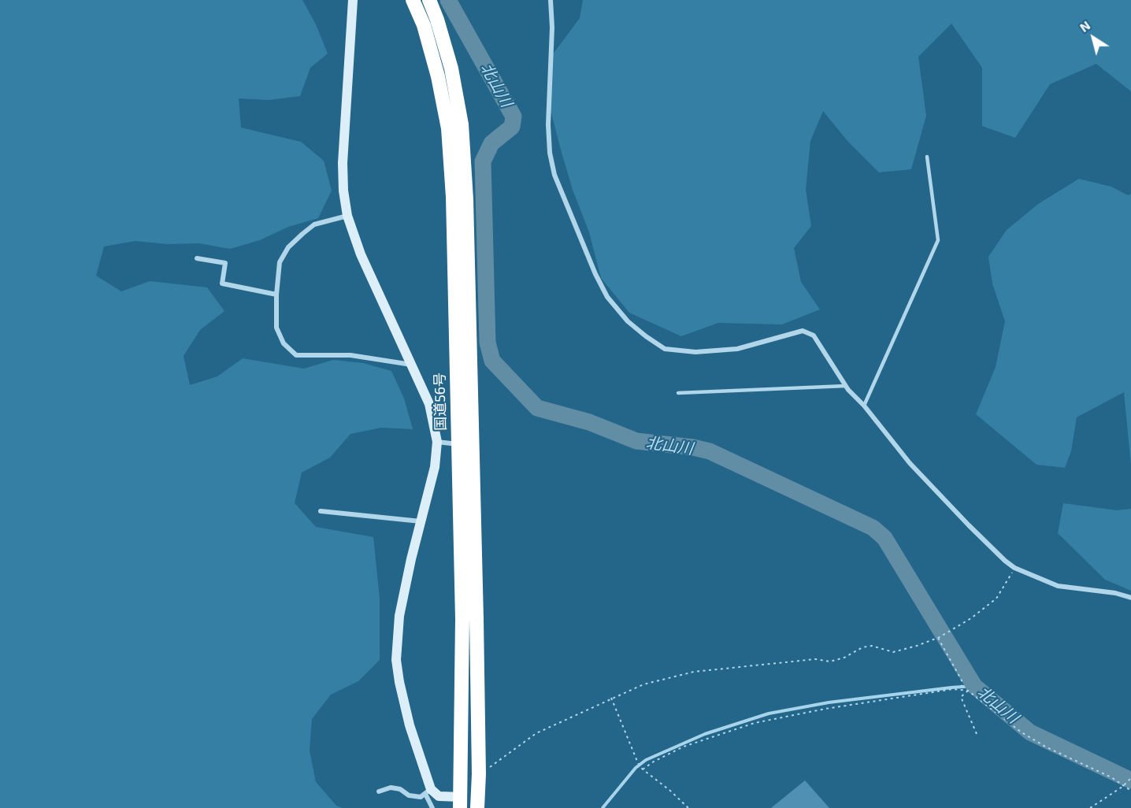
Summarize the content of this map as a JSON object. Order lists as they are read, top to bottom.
{
  "streets": {
    "highway": ["国道56号"]
  },
  "water": ["北山川"],
  "north": "top left"
}
